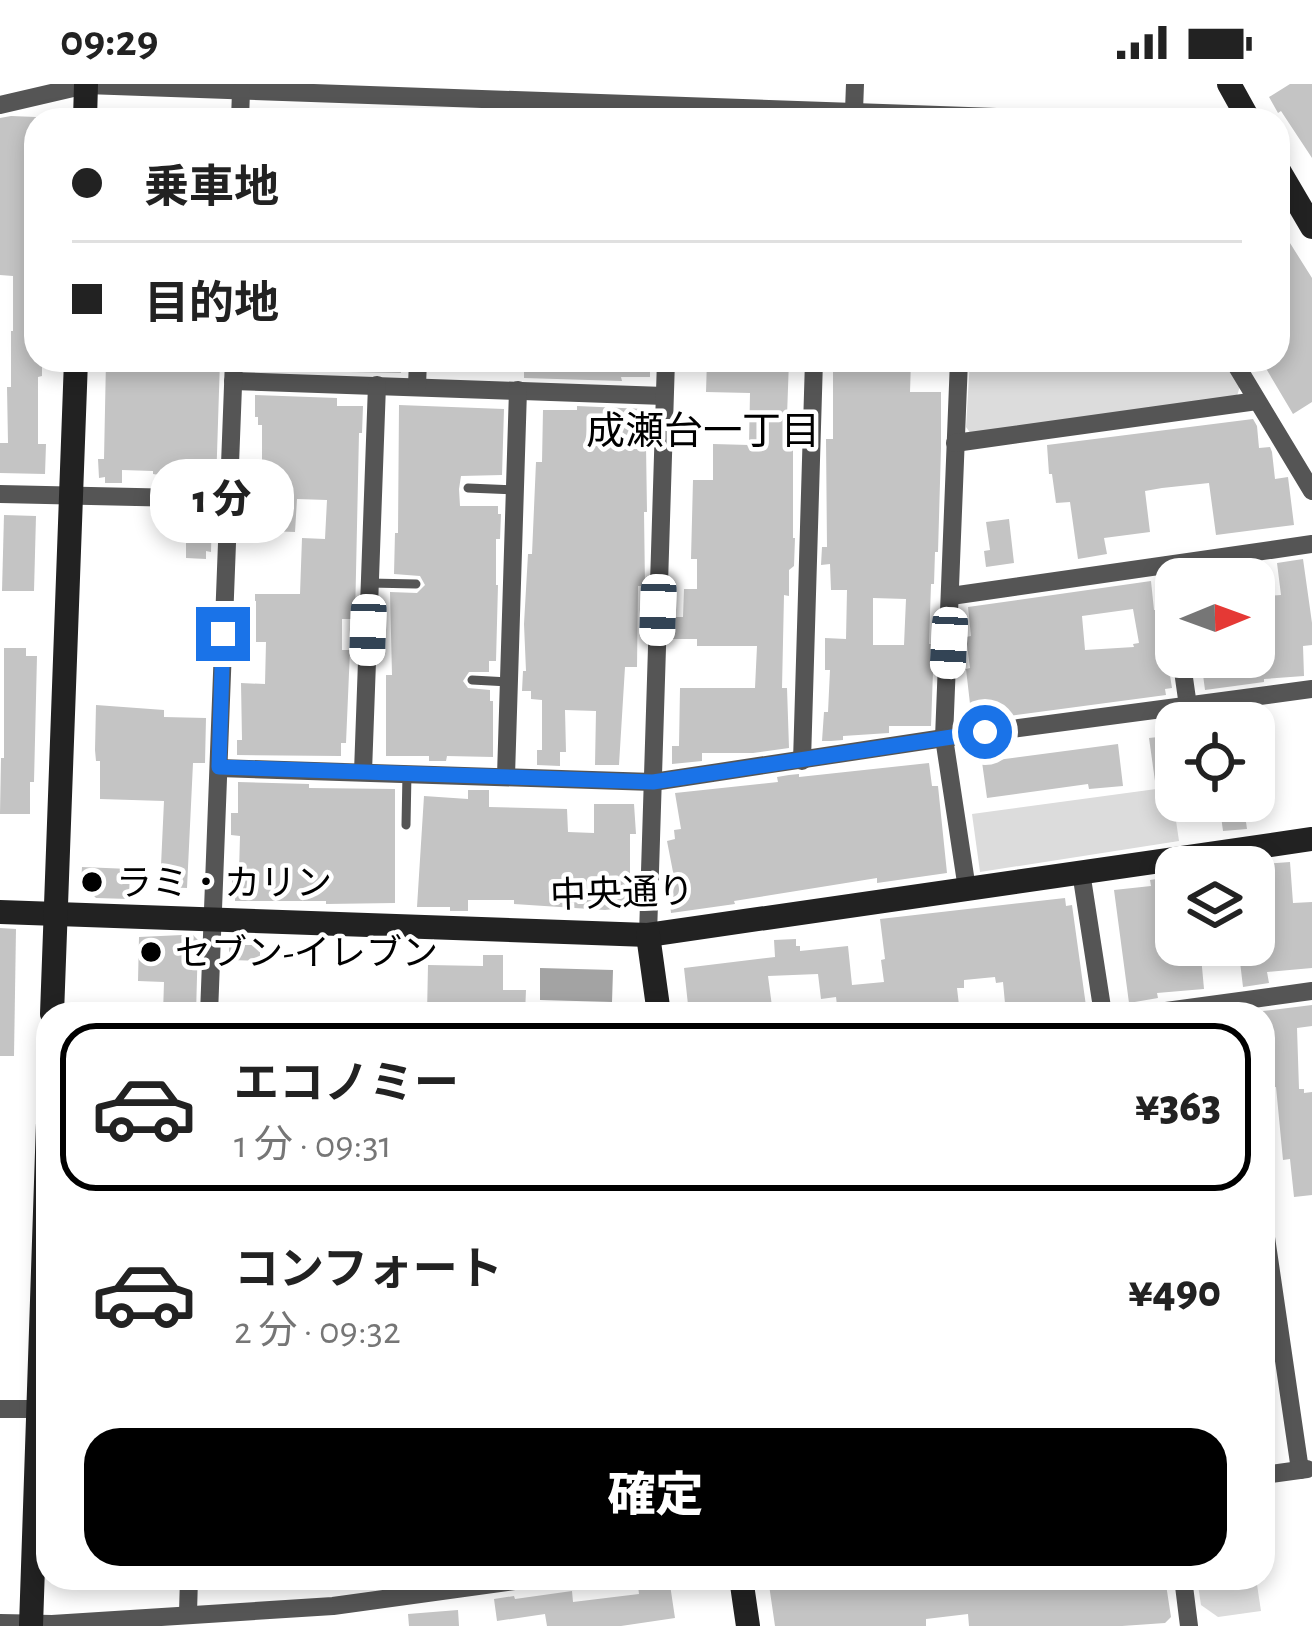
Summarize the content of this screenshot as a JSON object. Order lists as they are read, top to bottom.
{
  "streets": {
    "street": ["中央通り"]
  },
  "districts": ["成瀬台一丁目"],
  "places": ["ラミ・カリン", "セブン-イレブン"],
  "north": "right",
  "page": {
    "status": "09:29",
    "banner": ["乗車地", "目的地"],
    "bubble": "1 分",
    "list": [
      {
        "name": "エコノミー",
        "note": "1 分 · 09:31",
        "value": "¥363"
      },
      {
        "name": "コンフォート",
        "note": "2 分 · 09:32",
        "value": "¥490"
      }
    ],
    "buttons": "確定"
  }
}
